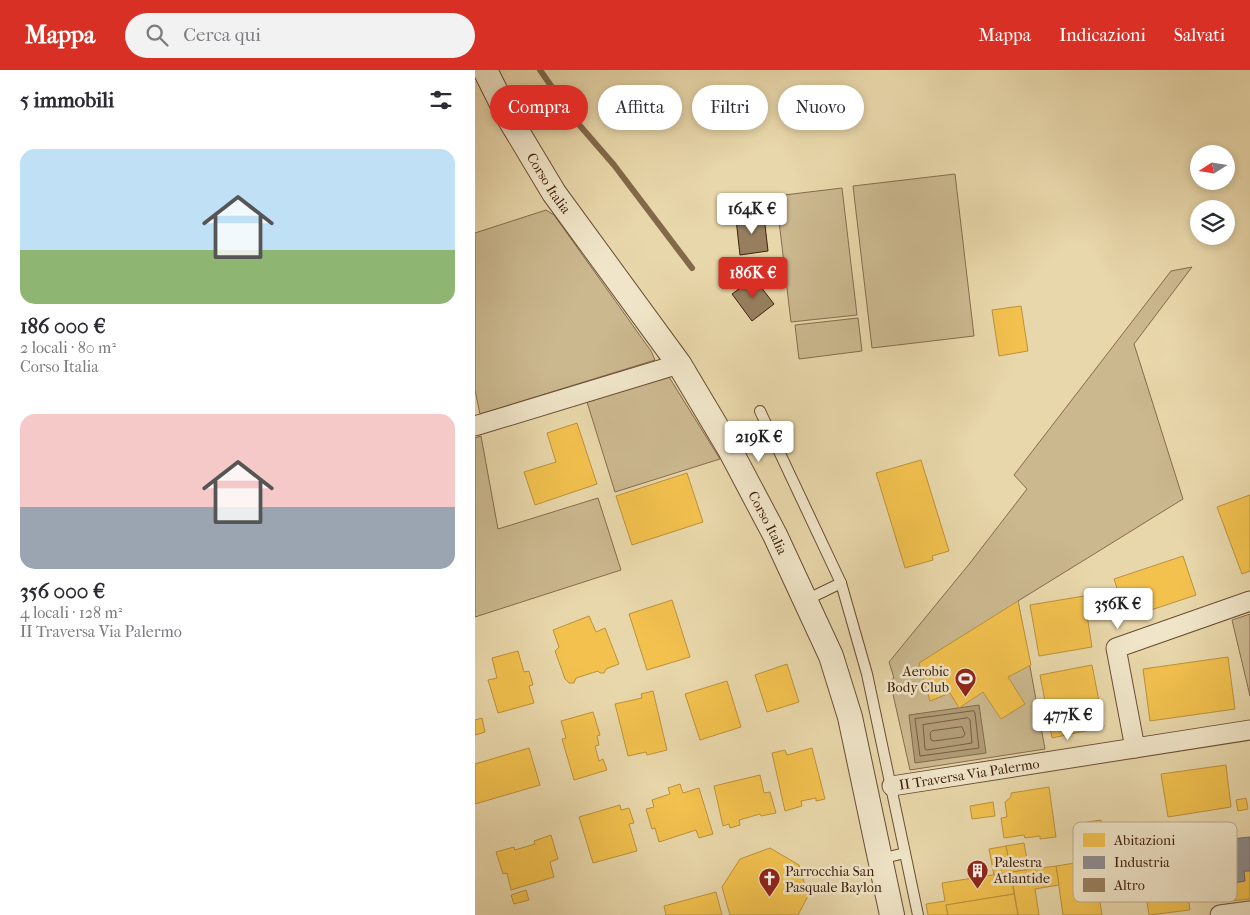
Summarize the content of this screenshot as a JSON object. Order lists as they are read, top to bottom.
{
  "streets": {
    "street": ["Corso Italia", "II Traversa Via Palermo"]
  },
  "places": {
    "sports": ["Aerobic Body Club"],
    "building": ["Palestra Atlantide"],
    "church": ["Parrocchia San Pasquale Baylon"]
  },
  "legend": ["Abitazioni", "Industria", "Altro"],
  "north": "left",
  "page": {
    "header": "Mappa",
    "search": "Cerca qui",
    "nav": ["Mappa", "Indicazioni", "Salvati"],
    "heading": "5 immobili",
    "chip": [
      "Compra",
      "Affitta",
      "Filtri",
      "Nuovo"
    ],
    "list": [
      {
        "name": "186 000 €",
        "note": "2 locali · 80 m² · Corso Italia"
      },
      {
        "name": "356 000 €",
        "note": "4 locali · 128 m² · II Traversa Via Palermo"
      }
    ],
    "price": [
      "164K €",
      "186K €",
      "219K €",
      "356K €",
      "477K €"
    ]
  }
}
